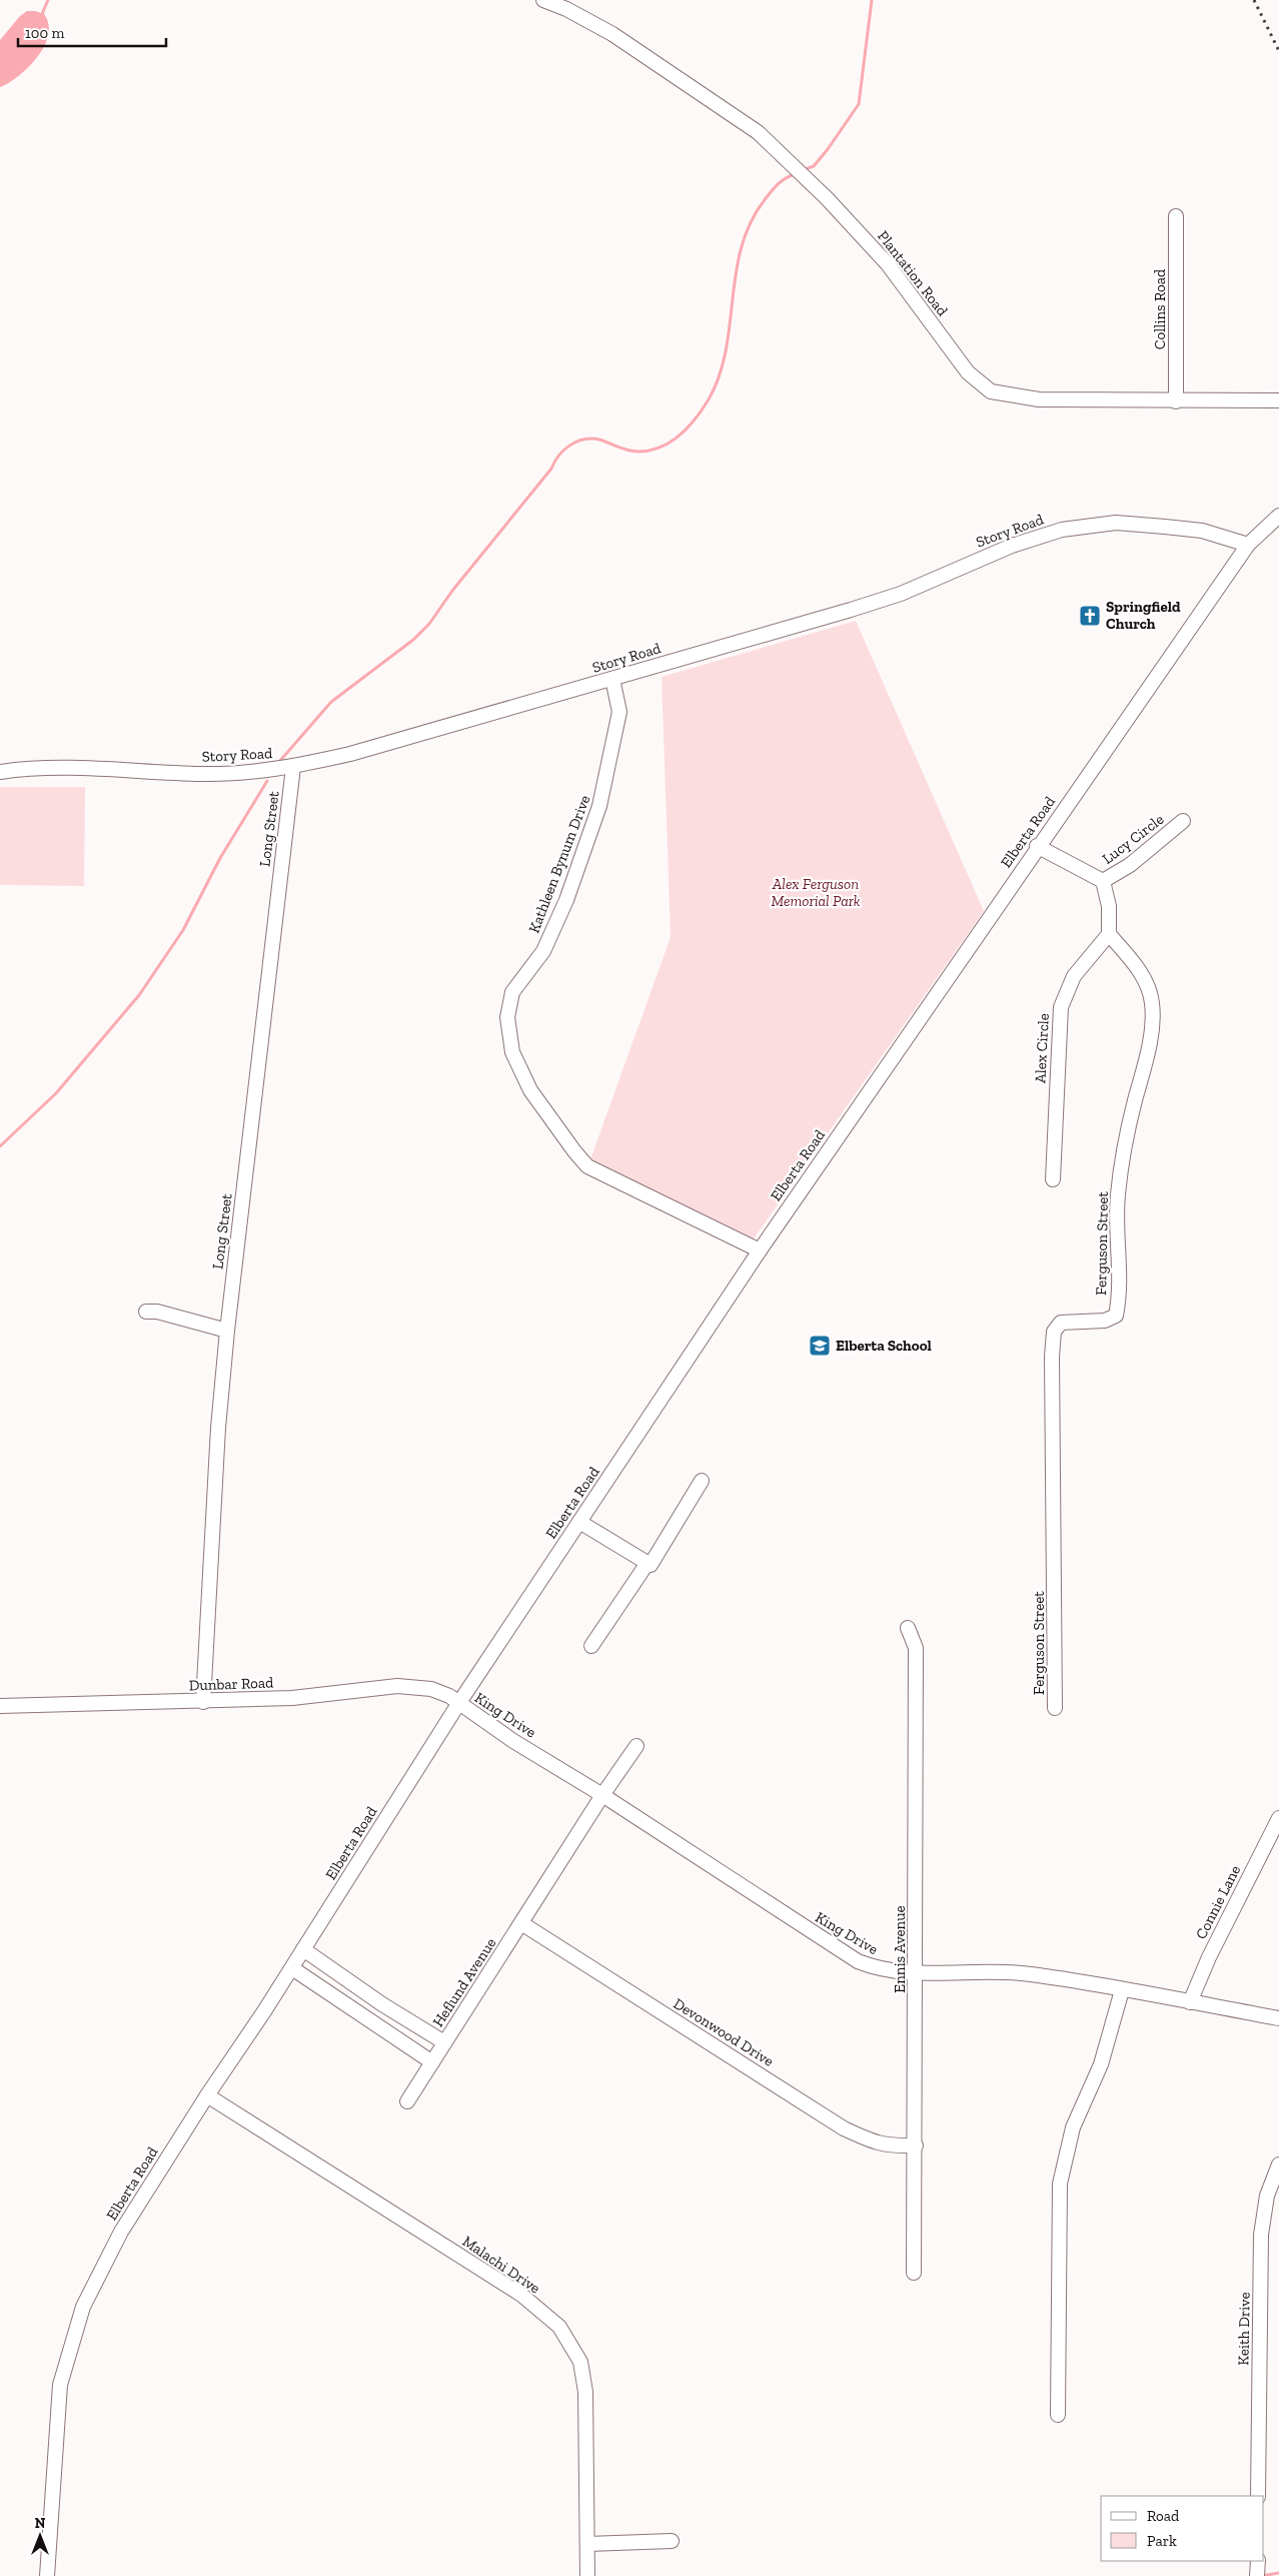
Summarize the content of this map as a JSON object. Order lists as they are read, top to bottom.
{
  "streets": {
    "street": [
      "Plantation Road",
      "Collins Road",
      "Story Road",
      "Long Street",
      "Elberta Road",
      "Lucy Circle",
      "Kathleen Bynum Drive",
      "Alex Circle",
      "Ferguson Street",
      "Dunbar Road",
      "King Drive",
      "Connie Lane",
      "Ennis Avenue",
      "Heflund Avenue",
      "Devonwood Drive",
      "Malachi Drive",
      "Keith Drive"
    ]
  },
  "crossings": [
    ["Plantation Road", "Collins Road"],
    ["Story Road", "Long Street"],
    ["Story Road", "Elberta Road"],
    ["Story Road", "Kathleen Bynum Drive"],
    ["Long Street", "Dunbar Road"],
    ["Elberta Road", "Kathleen Bynum Drive"],
    ["Elberta Road", "Dunbar Road"],
    ["Elberta Road", "King Drive"],
    ["Elberta Road", "Heflund Avenue"],
    ["Elberta Road", "Malachi Drive"],
    ["Alex Circle", "Ferguson Street"],
    ["Dunbar Road", "King Drive"],
    ["King Drive", "Connie Lane"],
    ["King Drive", "Ennis Avenue"],
    ["King Drive", "Heflund Avenue"],
    ["Ennis Avenue", "Devonwood Drive"],
    ["Heflund Avenue", "Devonwood Drive"]
  ],
  "parks": ["Alex Ferguson Memorial Park"],
  "places": {
    "church": ["Springfield Church"],
    "school or university": ["Elberta School"]
  },
  "legend": ["Road", "Park"],
  "scale_bar": "100 m",
  "north": "top"
}
